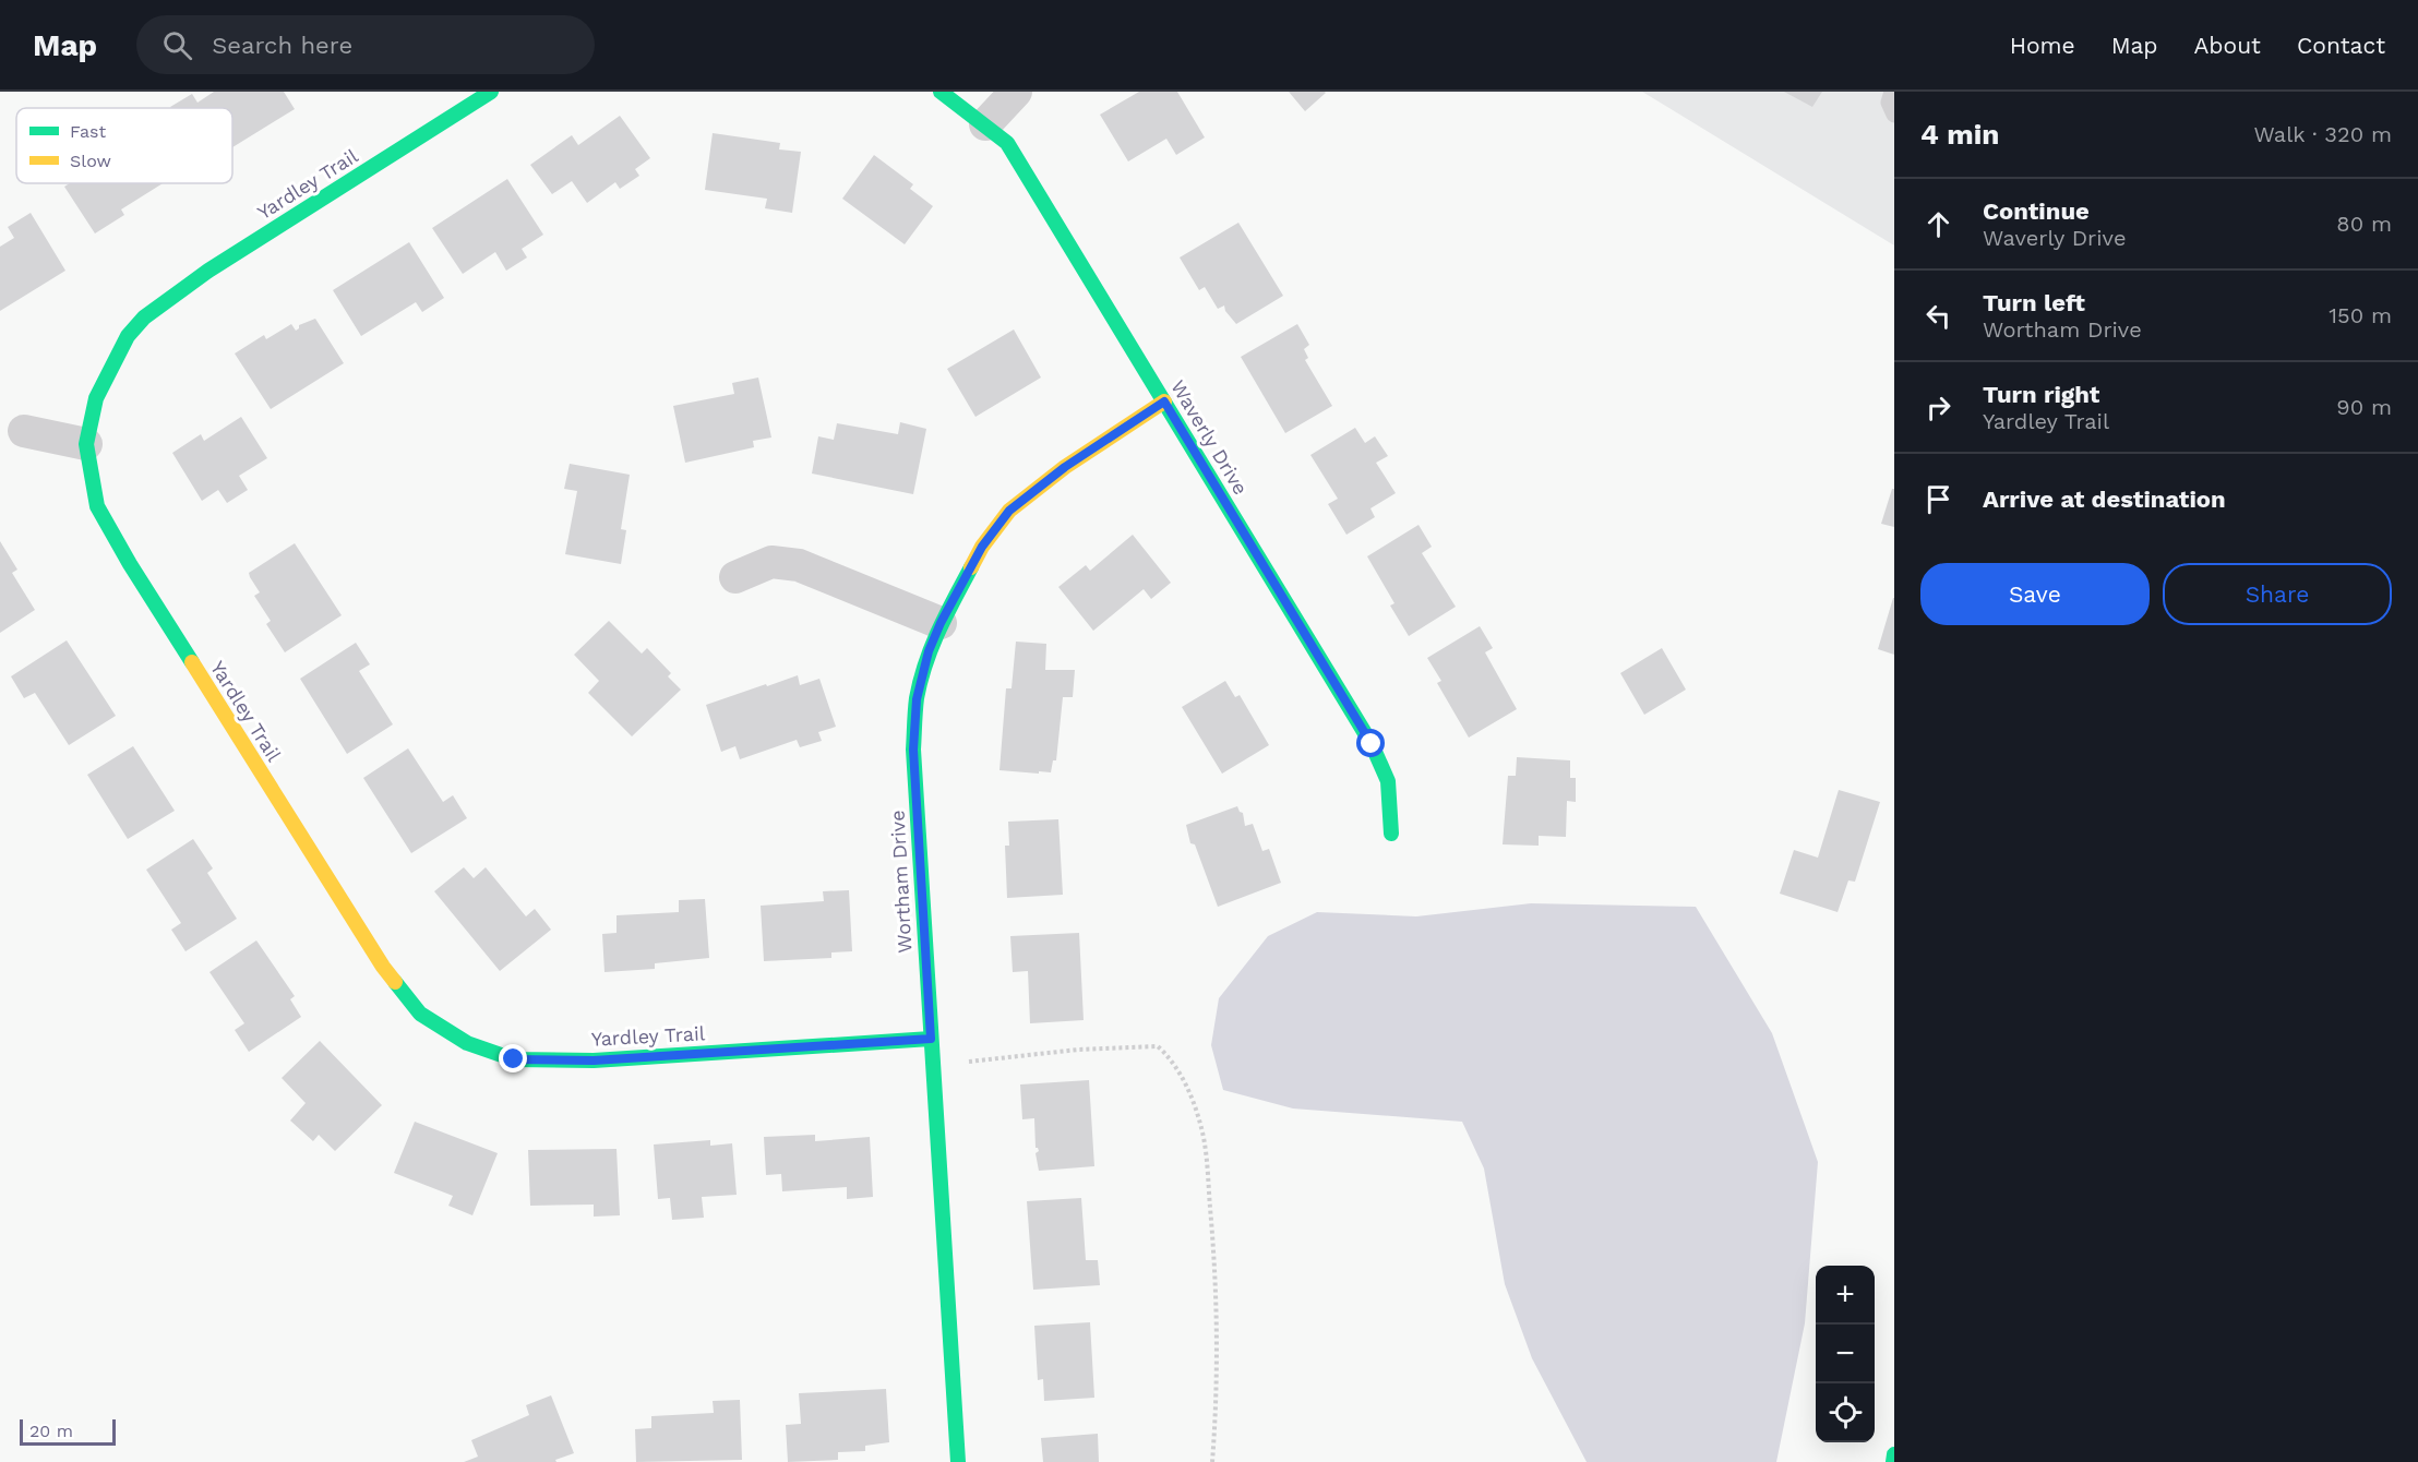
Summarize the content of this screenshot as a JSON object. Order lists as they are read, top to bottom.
{
  "streets": {
    "street": ["Yardley Trail", "Waverly Drive", "Wortham Drive"]
  },
  "crossings": [
    ["Yardley Trail", "Wortham Drive"],
    ["Waverly Drive", "Wortham Drive"]
  ],
  "legend": ["Fast", "Slow"],
  "scale_bar": "20 m",
  "page": {
    "header": "Map",
    "search": "Search here",
    "nav": [
      "Home",
      "Map",
      "About",
      "Contact"
    ],
    "heading": ["4 min", "Walk · 320 m"],
    "list": [
      ["Continue", "Waverly Drive", "80 m"],
      ["Turn left", "Wortham Drive", "150 m"],
      ["Turn right", "Yardley Trail", "90 m"],
      "Arrive at destination"
    ],
    "buttons": ["Save", "Share"],
    "map_buttons": ["+", "−"],
    "scale": "20 m"
  }
}
